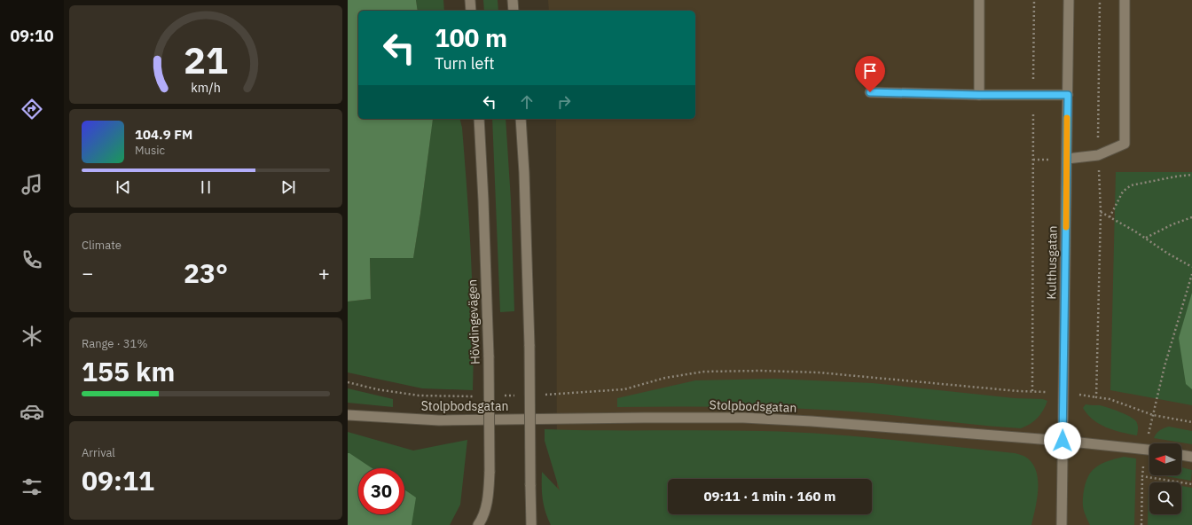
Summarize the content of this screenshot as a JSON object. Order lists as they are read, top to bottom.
{
  "streets": {
    "street": ["Kulthusgatan", "Hövdingevägen", "Stolpbodsgatan"]
  },
  "crossings": [
    ["Kulthusgatan", "Stolpbodsgatan"]
  ],
  "north": "left",
  "page": {
    "tabs": "09:10",
    "turn": ["100 m", "Turn left"],
    "song": ["104.9 FM", "Music"],
    "tile": [
      "Climate",
      ["Range · 31%", "155 km"],
      ["Arrival", "09:11"]
    ],
    "heat": ["−", "23°", "+"],
    "limit": "30",
    "trip": "09:11 · 1 min · 160 m",
    "gauge": ["21", "km/h"]
  }
}
